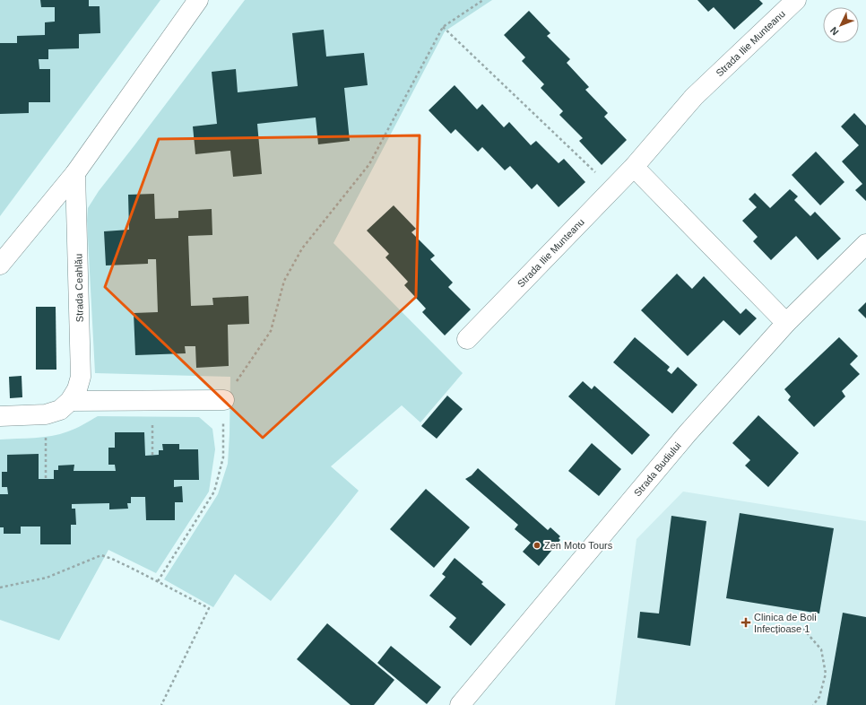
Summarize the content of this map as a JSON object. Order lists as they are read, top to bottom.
{
  "streets": {
    "street": ["Strada Ilie Munteanu", "Strada Ceahlău", "Strada Budiului"]
  },
  "places": {
    "other": ["Zen Moto Tours"],
    "health": ["Clinica de Boli Infecțioase 1"]
  },
  "north": "bottom left"
}
